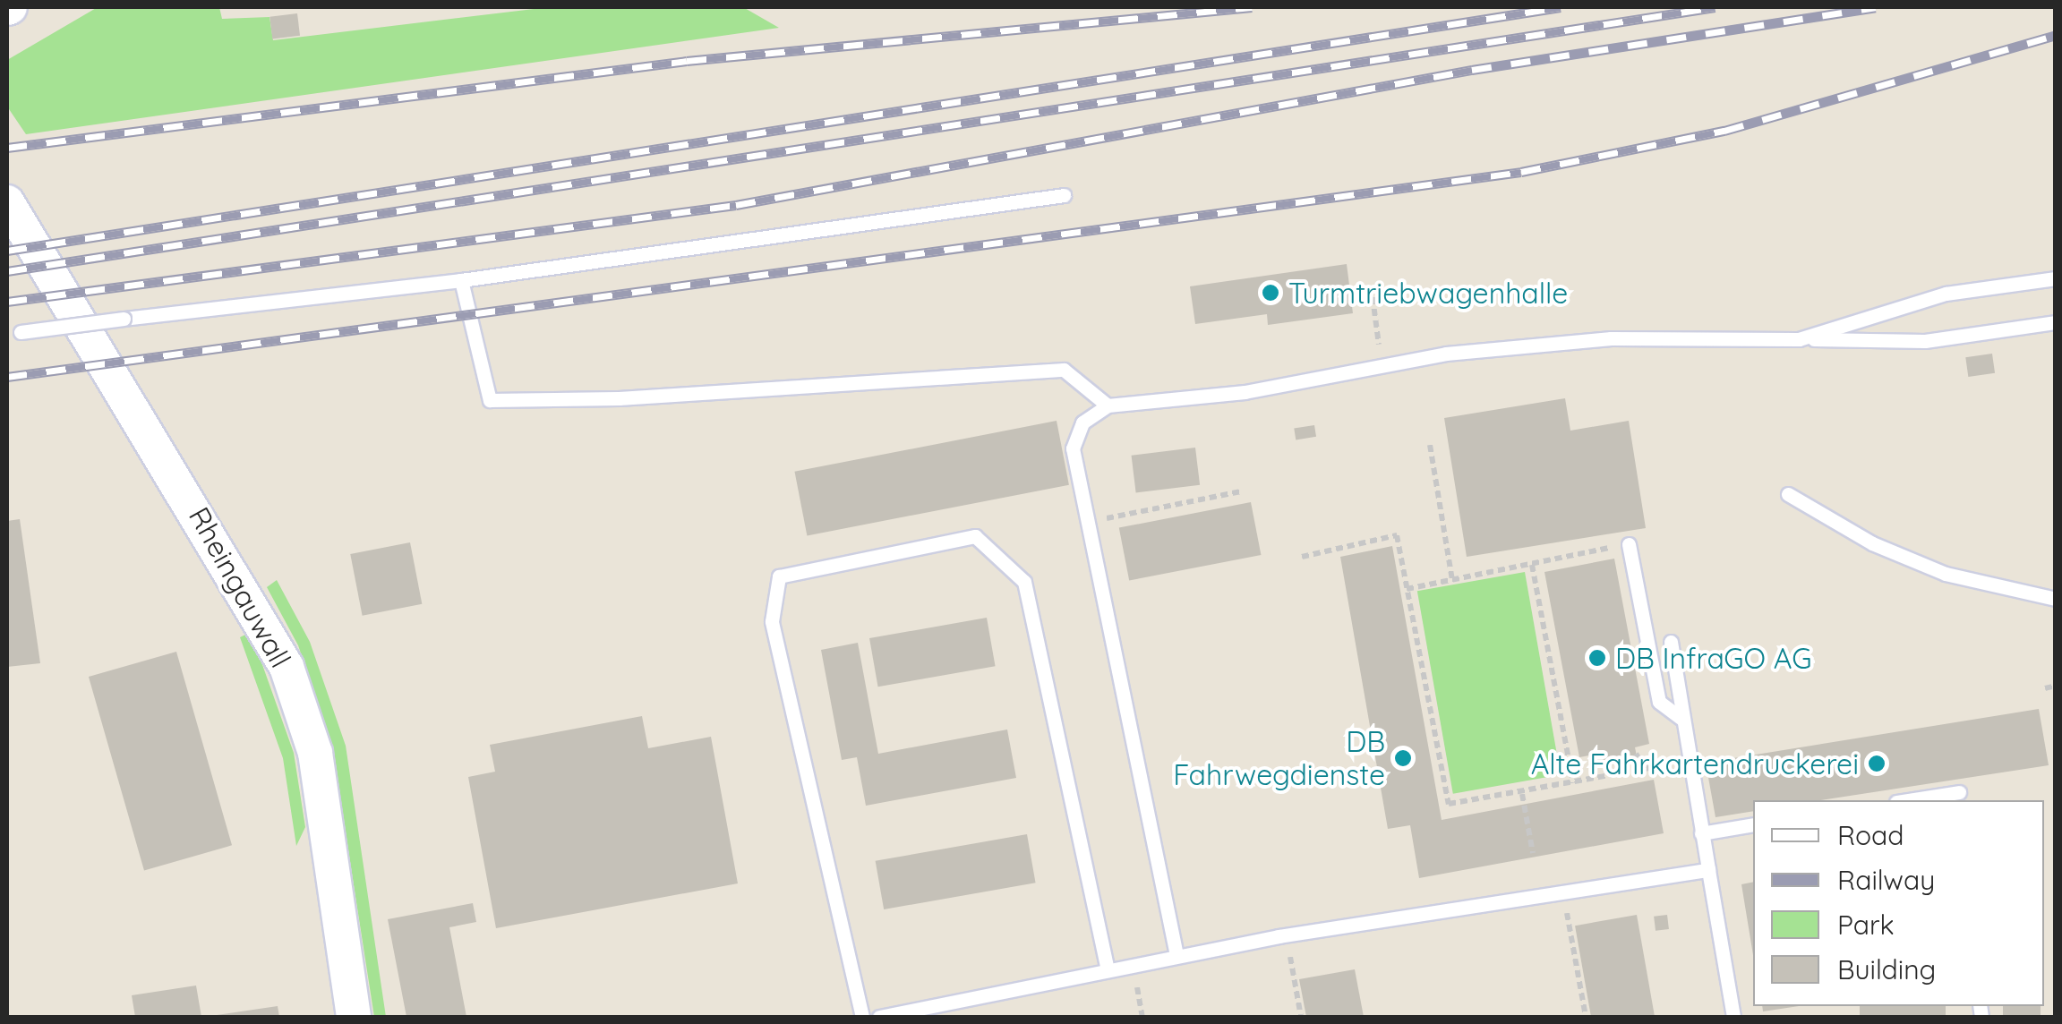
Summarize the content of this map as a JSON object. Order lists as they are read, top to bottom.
{
  "streets": {
    "street": ["Rheingauwall"]
  },
  "places": [
    "Turmtriebwagenhalle",
    "DB InfraGO AG",
    "DB Fahrwegdienste",
    "Alte Fahrkartendruckerei"
  ],
  "legend": [
    "Road",
    "Railway",
    "Park",
    "Building"
  ]
}
